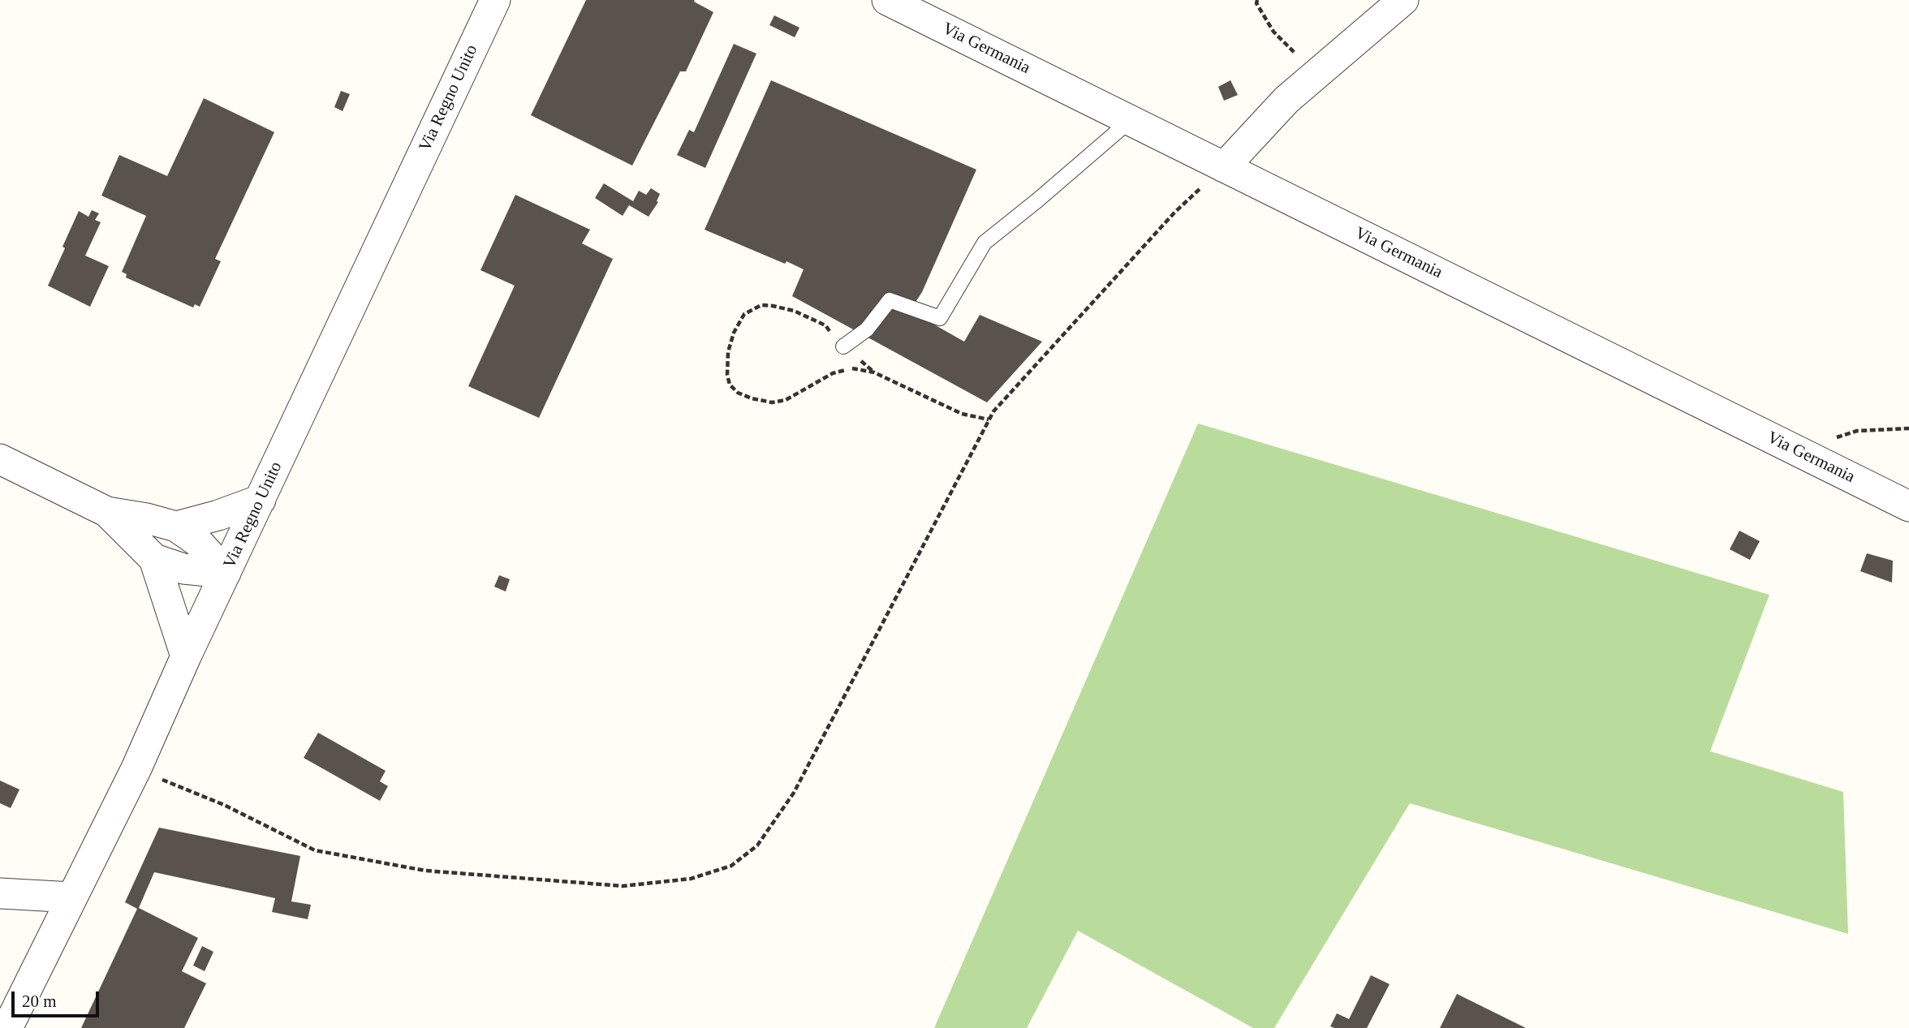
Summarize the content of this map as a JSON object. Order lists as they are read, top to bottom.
{
  "streets": {
    "street": ["Via Germania", "Via Regno Unito"]
  },
  "scale_bar": "20 m"
}
